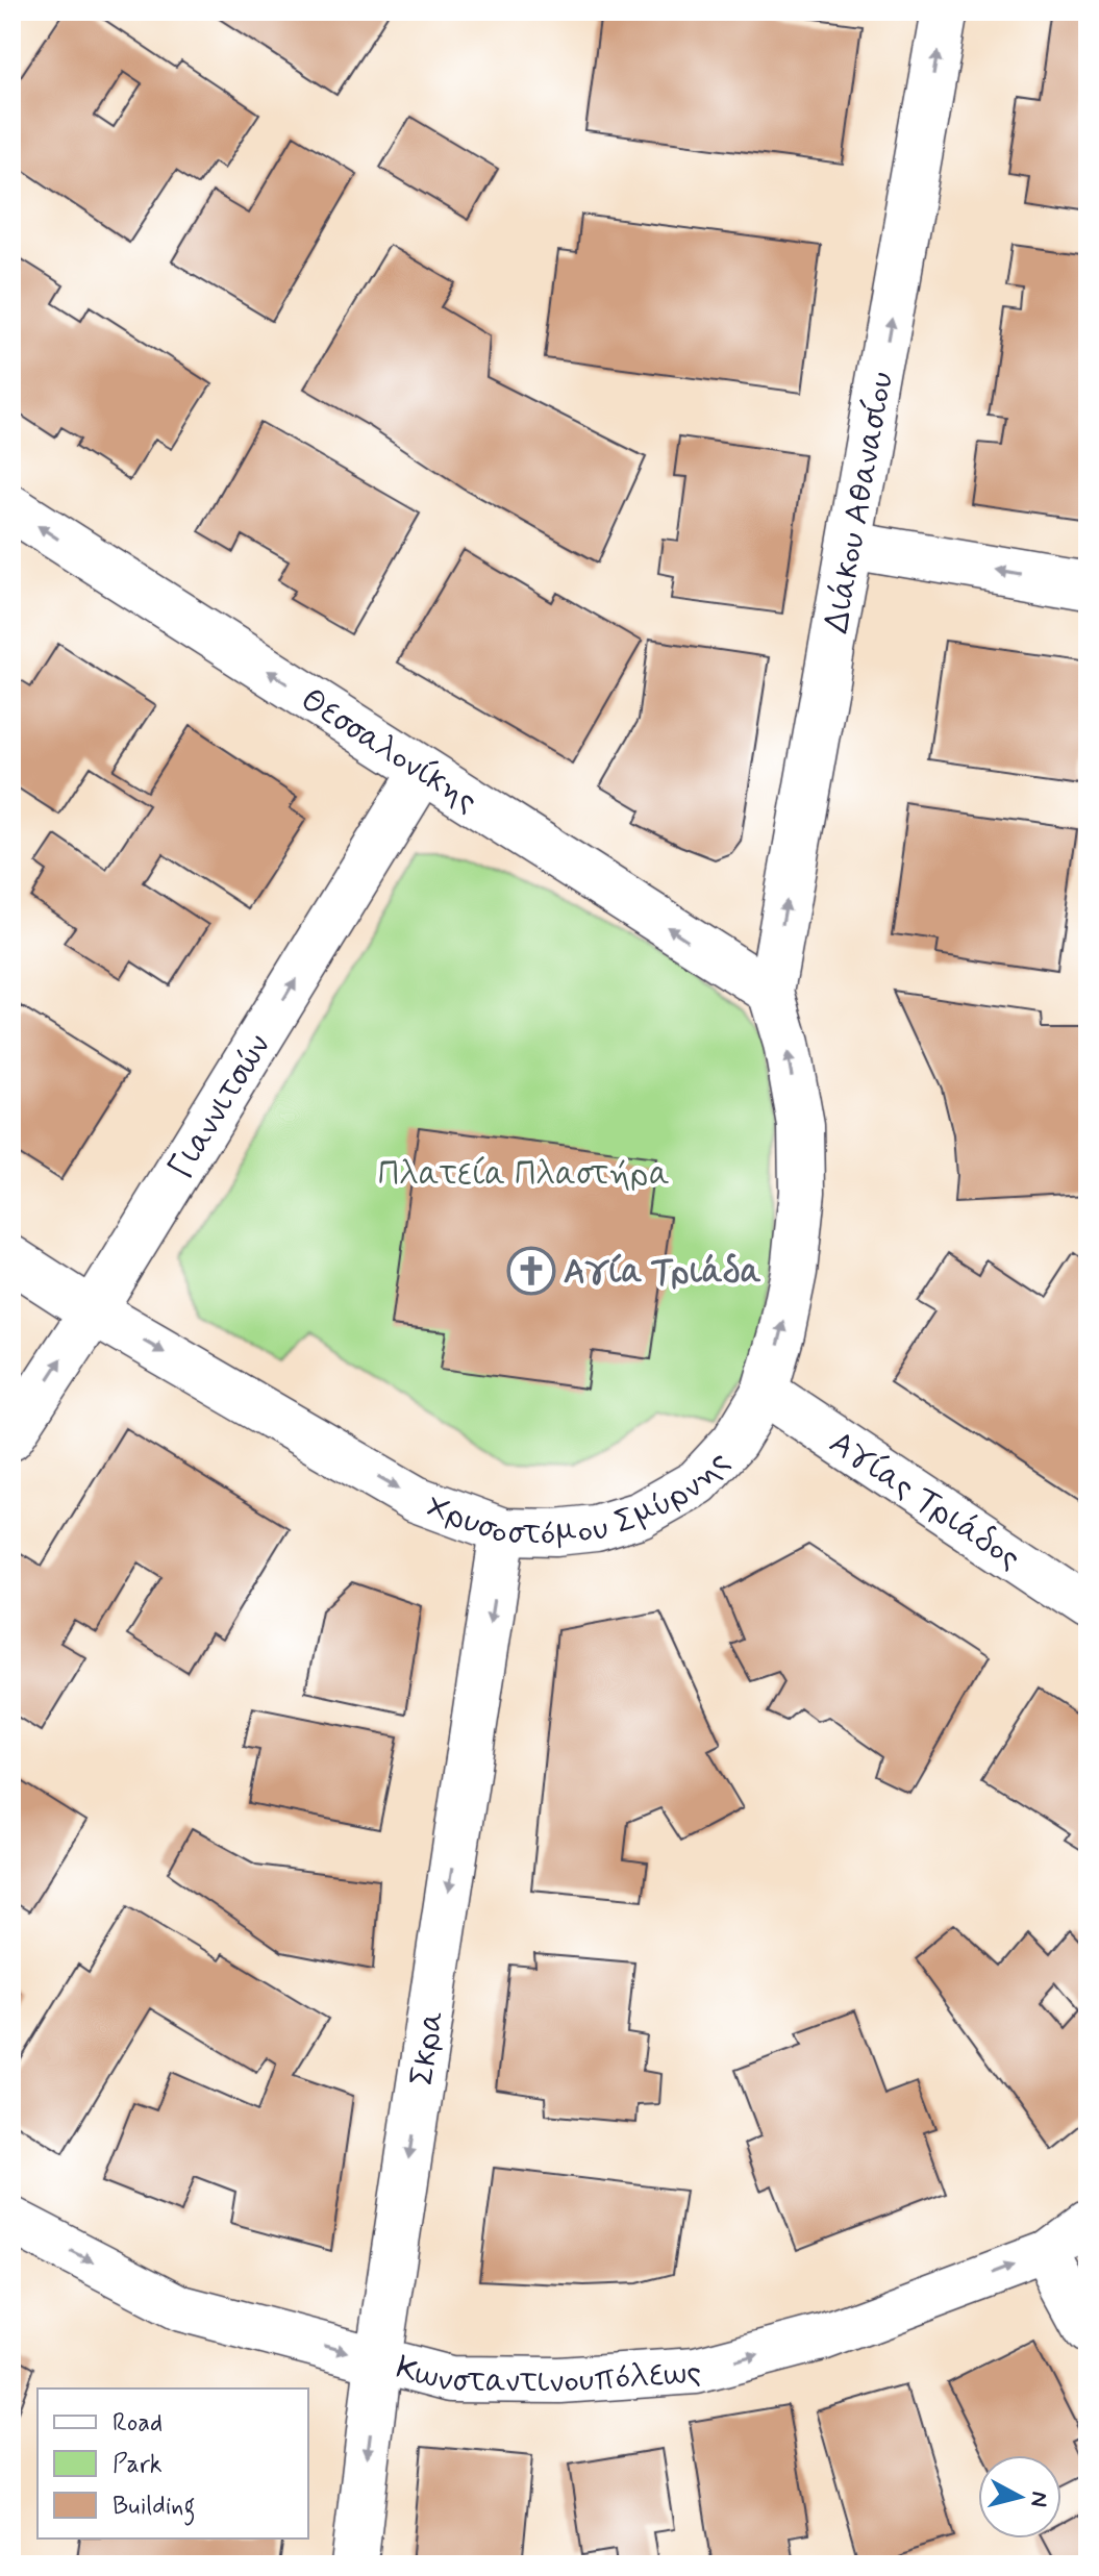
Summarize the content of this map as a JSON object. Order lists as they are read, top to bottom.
{
  "streets": {
    "street": [
      "Διάκου Αθανασίου",
      "Θεσσαλονίκης",
      "Γιαννιτσών",
      "Χρυσοστόμου Σμύρνης",
      "Αγίας Τριάδος",
      "Σκρα",
      "Κωνσταντινουπόλεως"
    ]
  },
  "crossings": [
    ["Διάκου Αθανασίου", "Θεσσαλονίκης"],
    ["Διάκου Αθανασίου", "Χρυσοστόμου Σμύρνης"],
    ["Θεσσαλονίκης", "Γιαννιτσών"],
    ["Θεσσαλονίκης", "Χρυσοστόμου Σμύρνης"],
    ["Γιαννιτσών", "Χρυσοστόμου Σμύρνης"],
    ["Χρυσοστόμου Σμύρνης", "Αγίας Τριάδος"],
    ["Χρυσοστόμου Σμύρνης", "Σκρα"],
    ["Σκρα", "Κωνσταντινουπόλεως"]
  ],
  "one_way": [
    "Διάκου Αθανασίου",
    "Θεσσαλονίκης",
    "Γιαννιτσών",
    "Σκρα",
    "Κωνσταντινουπόλεως"
  ],
  "parks": ["Πλατεία Πλαστήρα"],
  "places": {
    "church": ["Αγία Τριάδα"]
  },
  "legend": ["Road", "Park", "Building"],
  "north": "right"
}
